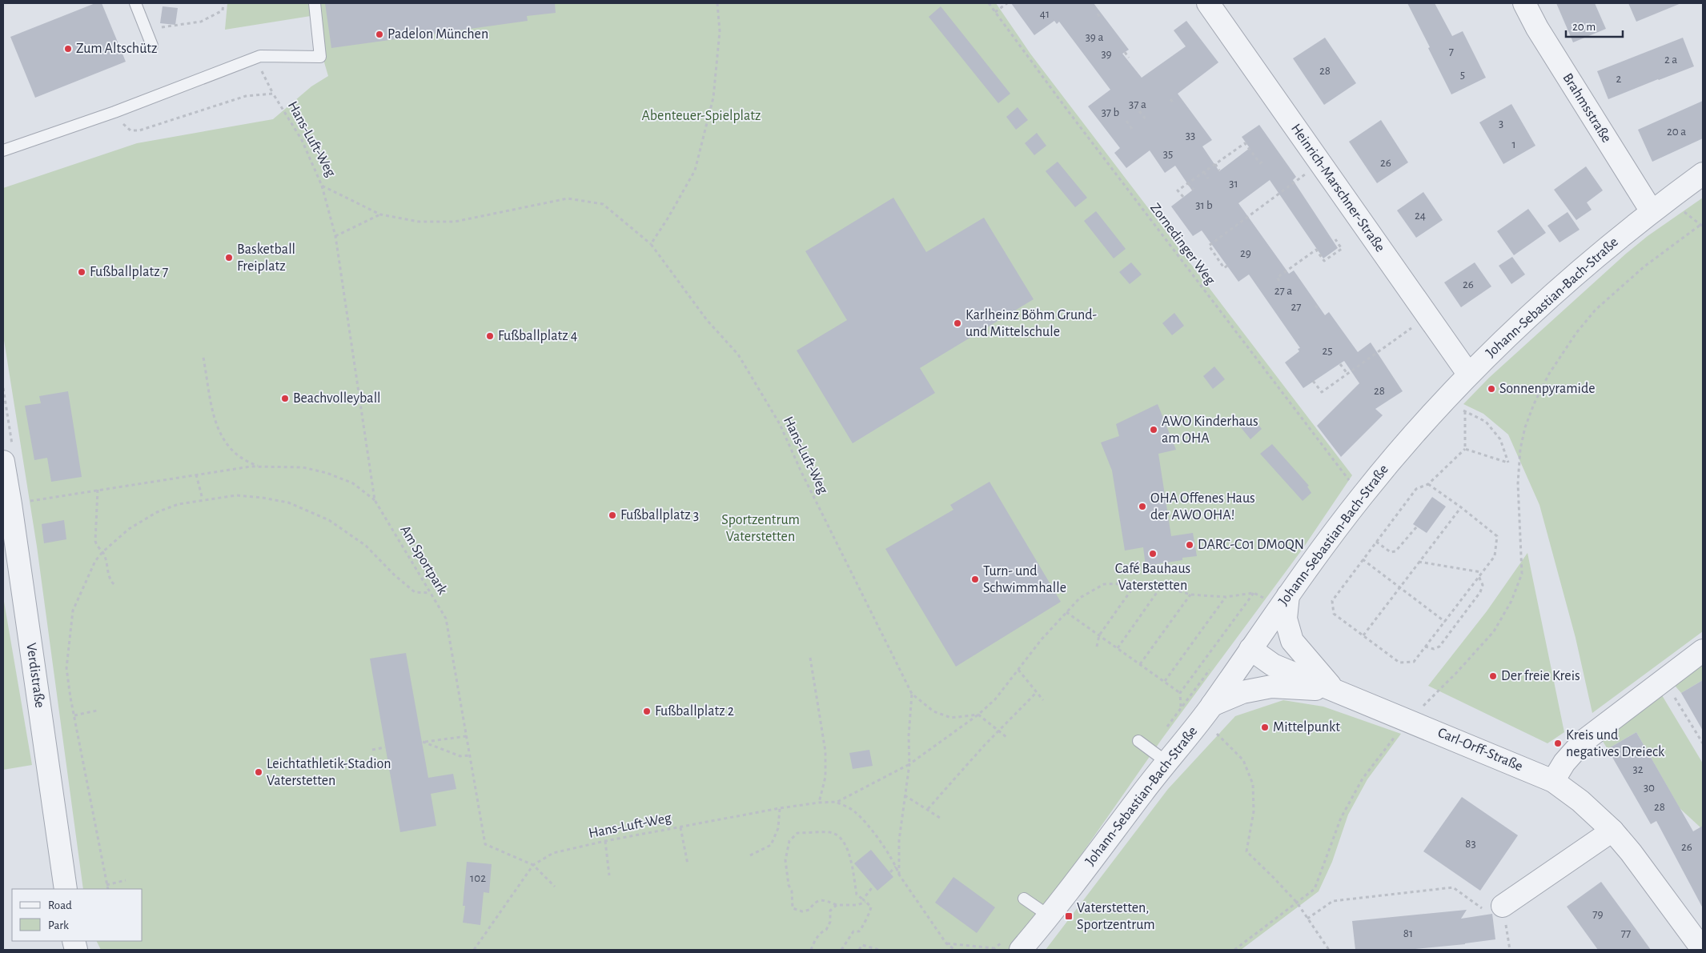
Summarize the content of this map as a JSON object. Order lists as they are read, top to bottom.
{
  "streets": {
    "street": [
      "Brahmsstraße",
      "Heinrich-Marschner-Straße",
      "Johann-Sebastian-Bach-Straße",
      "Verdistraße",
      "Carl-Orff-Straße"
    ],
    "path": ["Hans-Luft-Weg", "Zornedinger Weg", "Am Sportpark"]
  },
  "crossings": [
    ["Brahmsstraße", "Johann-Sebastian-Bach-Straße"],
    ["Hans-Luft-Weg", "Am Sportpark"],
    ["Heinrich-Marschner-Straße", "Johann-Sebastian-Bach-Straße"],
    ["Zornedinger Weg", "Johann-Sebastian-Bach-Straße"],
    ["Johann-Sebastian-Bach-Straße", "Carl-Orff-Straße"]
  ],
  "parks": ["Abenteuer-Spielplatz", "Sportzentrum Vaterstetten"],
  "places": {
    "other": [
      "Padelon München",
      "Zum Altschütz",
      "Basketball Freiplatz",
      "Fußballplatz 7",
      "Karlheinz Böhm Grund- und Mittelschule",
      "Fußballplatz 4",
      "Sonnenpyramide",
      "Beachvolleyball",
      "AWO Kinderhaus am OHA",
      "OHA Offenes Haus der AWO OHA!",
      "Fußballplatz 3",
      "DARC-C01 DM0QN",
      "Café Bauhaus Vaterstetten",
      "Turn- und Schwimmhalle",
      "Der freie Kreis",
      "Fußballplatz 2",
      "Mittelpunkt",
      "Kreis und negatives Dreieck",
      "Leichtathletik-Stadion Vaterstetten"
    ],
    "transit": ["Vaterstetten, Sportzentrum"]
  },
  "house_numbers": [
    "41",
    "39 a",
    "7",
    "39",
    "2 a",
    "28",
    "5",
    "2",
    "37 a",
    "37 b",
    "3",
    "20 a",
    "33",
    "1",
    "35",
    "26",
    "31",
    "31 b",
    "24",
    "29",
    "26",
    "27 a",
    "27",
    "25",
    "28",
    "32",
    "30",
    "28",
    "83",
    "26",
    "102",
    "79",
    "81",
    "77"
  ],
  "legend": ["Road", "Park"],
  "scale_bar": "20 m"
}
